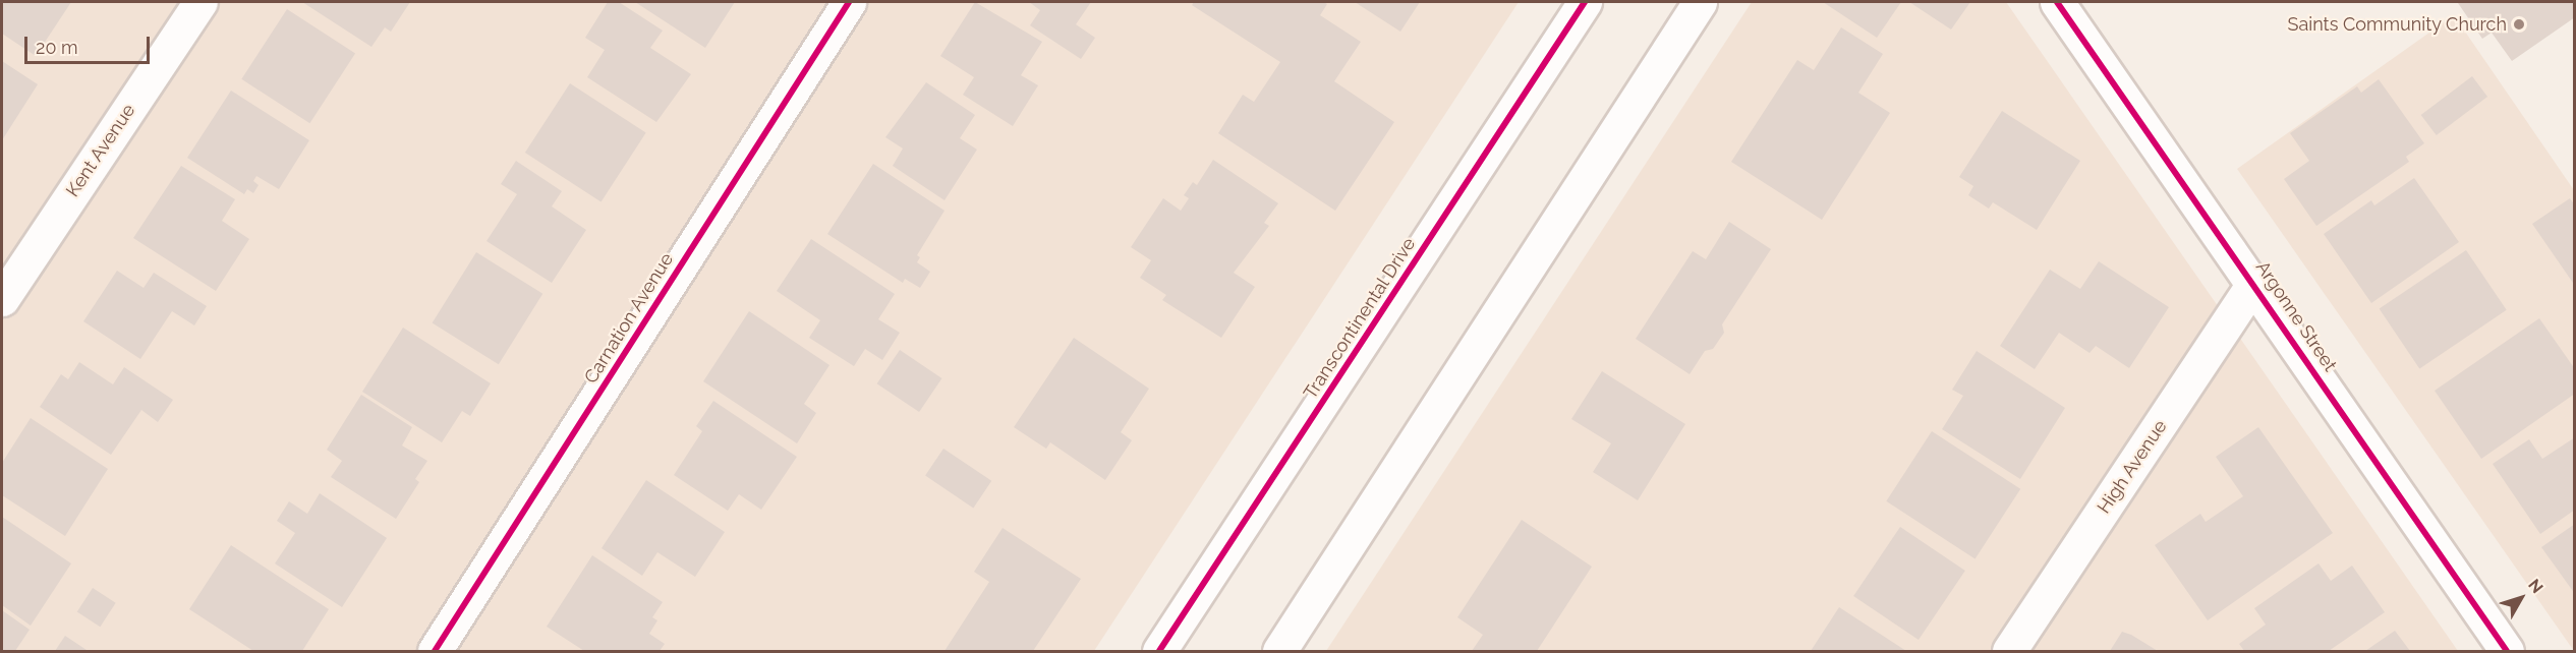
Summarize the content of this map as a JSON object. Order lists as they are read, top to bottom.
{
  "streets": {
    "street": [
      "Kent Avenue",
      "Argonne Street",
      "Carnation Avenue",
      "Transcontinental Drive",
      "High Avenue"
    ]
  },
  "crossings": [
    ["Argonne Street", "High Avenue"]
  ],
  "places": ["Saints Community Church"],
  "scale_bar": "20 m",
  "north": "top right"
}
